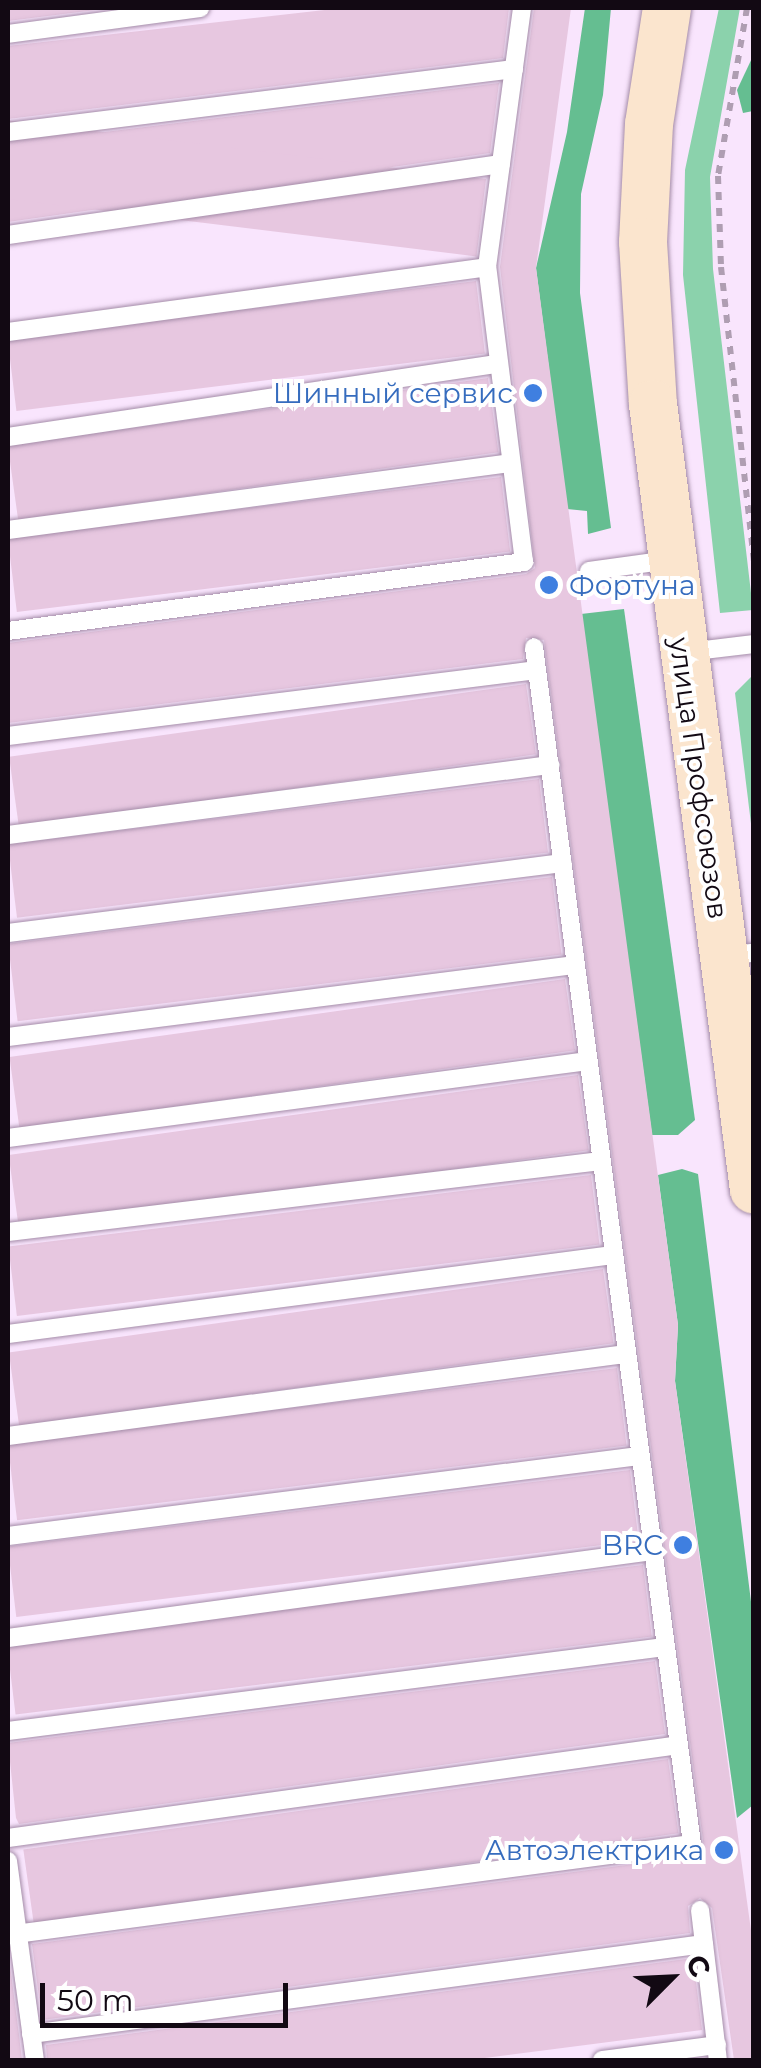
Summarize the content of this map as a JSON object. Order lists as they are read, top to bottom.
{
  "streets": {
    "main road": ["улица Профсоюзов"]
  },
  "places": [
    "Шинный сервис",
    "Фортуна",
    "BRC",
    "Автоэлектрика"
  ],
  "scale_bar": "50 m",
  "north": "top right"
}
